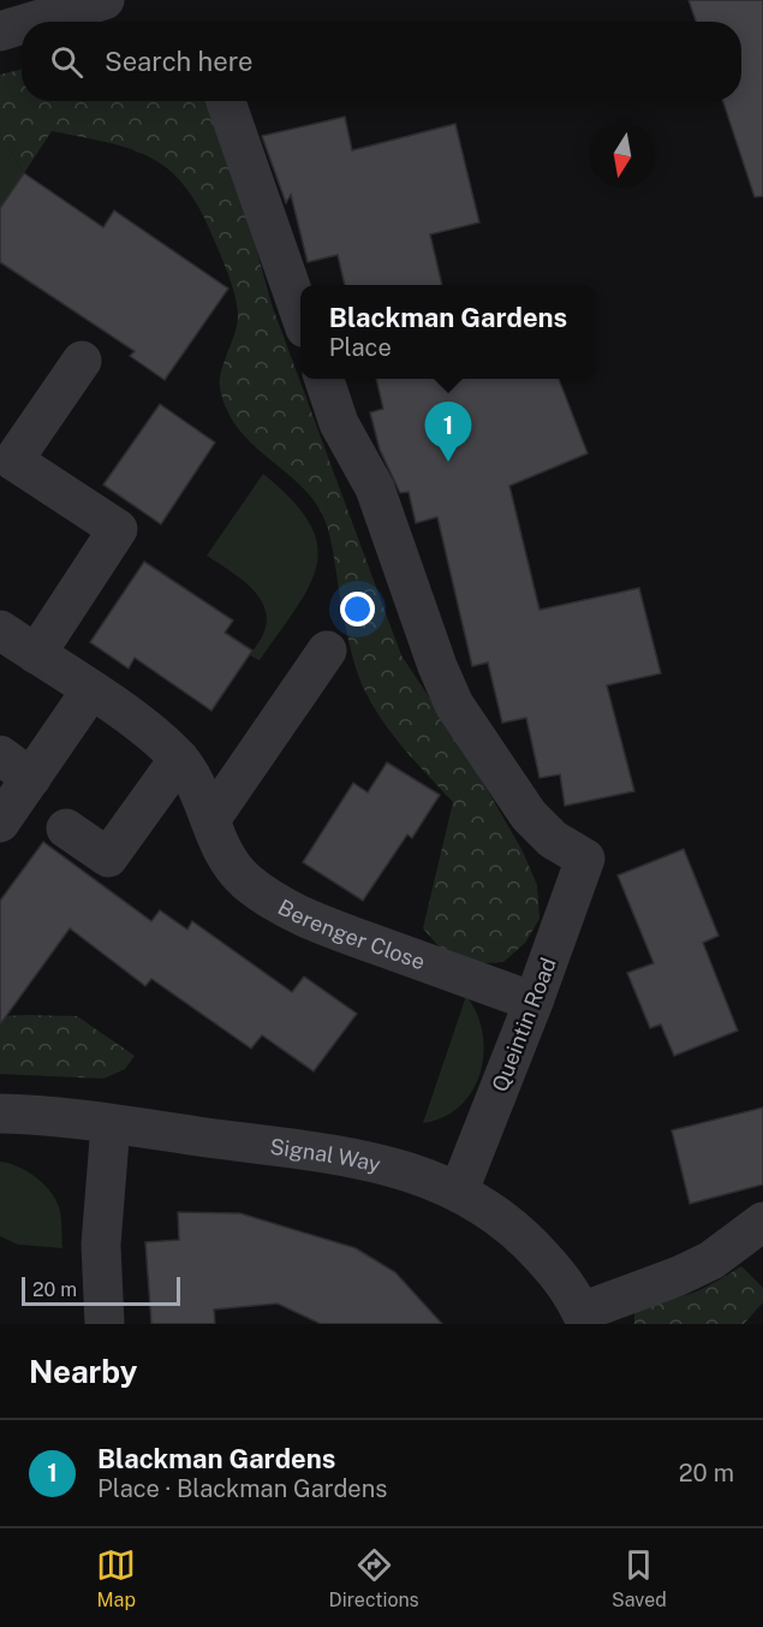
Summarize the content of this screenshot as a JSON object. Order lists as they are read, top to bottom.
{
  "streets": {
    "street": ["Berenger Close", "Queintin Road", "Signal Way"]
  },
  "crossings": [
    ["Berenger Close", "Queintin Road"],
    ["Queintin Road", "Signal Way"]
  ],
  "scale_bar": "20 m",
  "north": "bottom",
  "page": {
    "search": "Search here",
    "popup": ["Blackman Gardens", "Place"],
    "pins": "1",
    "scale": "20 m",
    "heading": "Nearby",
    "list": [
      {
        "mark": "1",
        "name": "Blackman Gardens",
        "note": "Place · Blackman Gardens",
        "value": "20 m"
      }
    ],
    "nav": ["Map", "Directions", "Saved"]
  }
}
